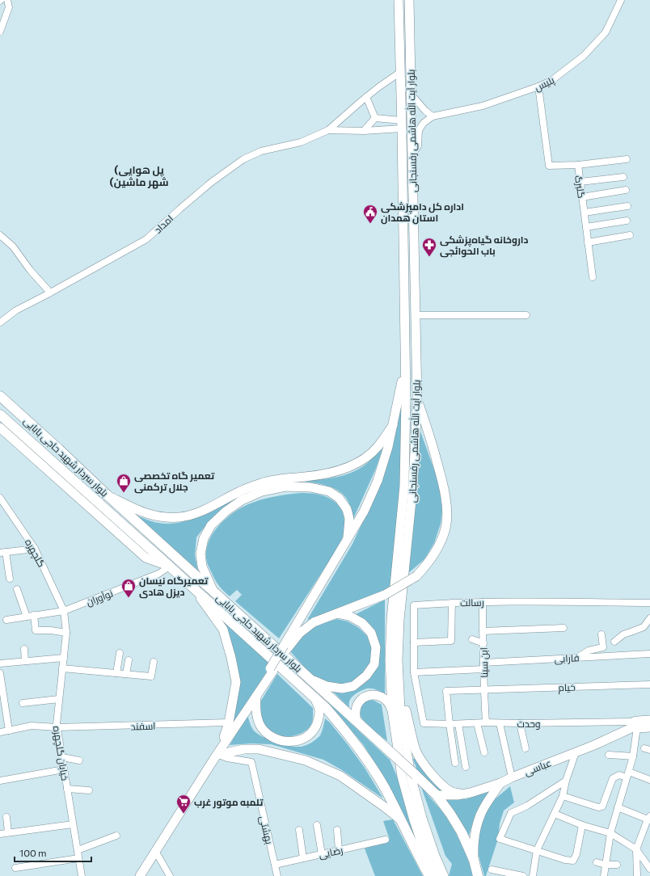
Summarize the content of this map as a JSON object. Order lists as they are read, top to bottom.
{
  "streets": {
    "highway": ["بلوار سردار شهید حاجی بابایی"],
    "main road": ["بلوار آیت الله هاشمی رفسنجانی", "عباسی"],
    "street": [
      "پلیس",
      "گلبرگ",
      "امداد",
      "گلچهره",
      "نوآوران",
      "رسالت",
      "فارابی",
      "ابن سینا",
      "خیام",
      "وحدت",
      "اسفند",
      "خیابان گلچهره",
      "بهشتی",
      "رضایی"
    ]
  },
  "crossings": [
    ["پلیس", "بلوار آیت الله هاشمی رفسنجانی"],
    ["پلیس", "گلبرگ"],
    ["بلوار سردار شهید حاجی بابایی", "نوآوران"],
    ["بلوار سردار شهید حاجی بابایی", "عباسی"],
    ["گلچهره", "نوآوران"],
    ["گلچهره", "خیابان گلچهره"],
    ["نوآوران", "خیابان گلچهره"],
    ["رسالت", "فارابی"],
    ["رسالت", "ابن سینا"],
    ["رسالت", "وحدت"],
    ["فارابی", "ابن سینا"],
    ["ابن سینا", "خیام"],
    ["ابن سینا", "وحدت"],
    ["خیام", "وحدت"],
    ["وحدت", "عباسی"],
    ["اسفند", "خیابان گلچهره"],
    ["بهشتی", "رضایی"]
  ],
  "districts": ["(پل هوایی (شهر ماشین"],
  "places": {
    "public building": ["اداره کل دامپزشکی استان همدان"],
    "pharmacy": ["داروخانه گیاه‌پزشکی باب الحوائجی"],
    "shop": ["تعمیر گاه تخصصی جلال ترکمنی", "تعمیرگاه نیسان دیزل هادی"],
    "supermarket": ["تلمبه موتور غرب"]
  },
  "scale_bar": "100 m"
}
